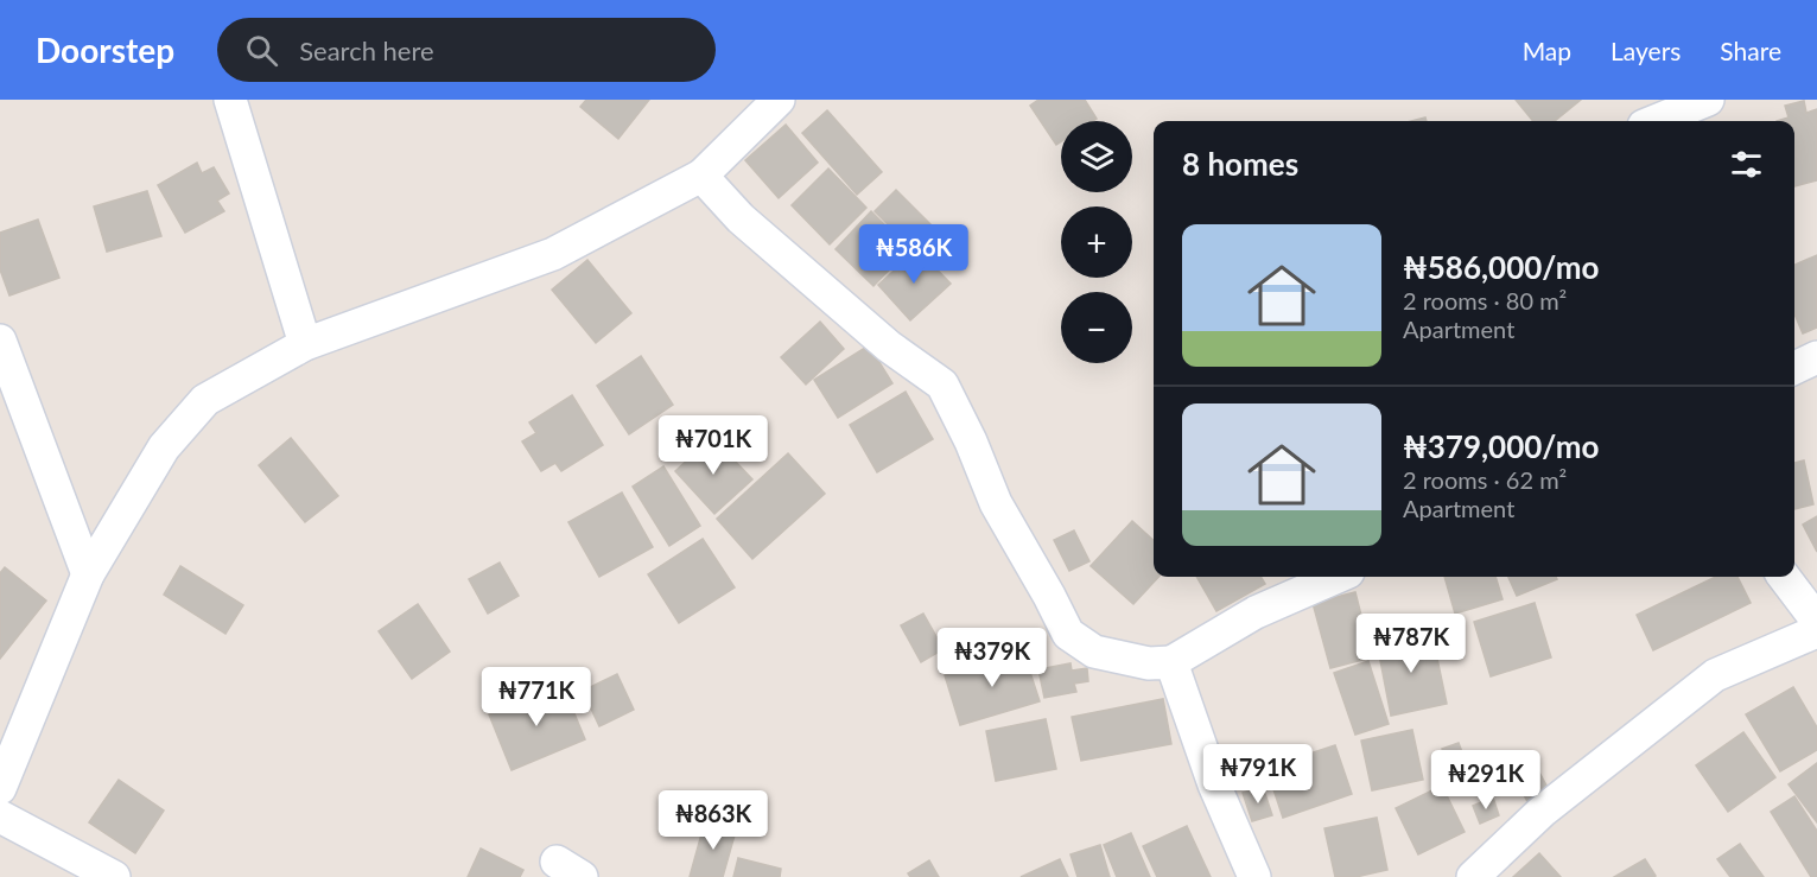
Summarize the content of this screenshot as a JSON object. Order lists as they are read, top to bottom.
{
  "page": {
    "header": "Doorstep",
    "search": "Search here",
    "nav": ["Map", "Layers", "Share"],
    "map_buttons": ["+", "−"],
    "heading": "8 homes",
    "list": [
      {
        "name": "₦586,000/mo",
        "note": "2 rooms · 80 m² · Apartment"
      },
      {
        "name": "₦379,000/mo",
        "note": "2 rooms · 62 m² · Apartment"
      }
    ],
    "price": [
      "₦586K",
      "₦701K",
      "₦787K",
      "₦379K",
      "₦771K",
      "₦791K",
      "₦291K",
      "₦863K"
    ]
  }
}
